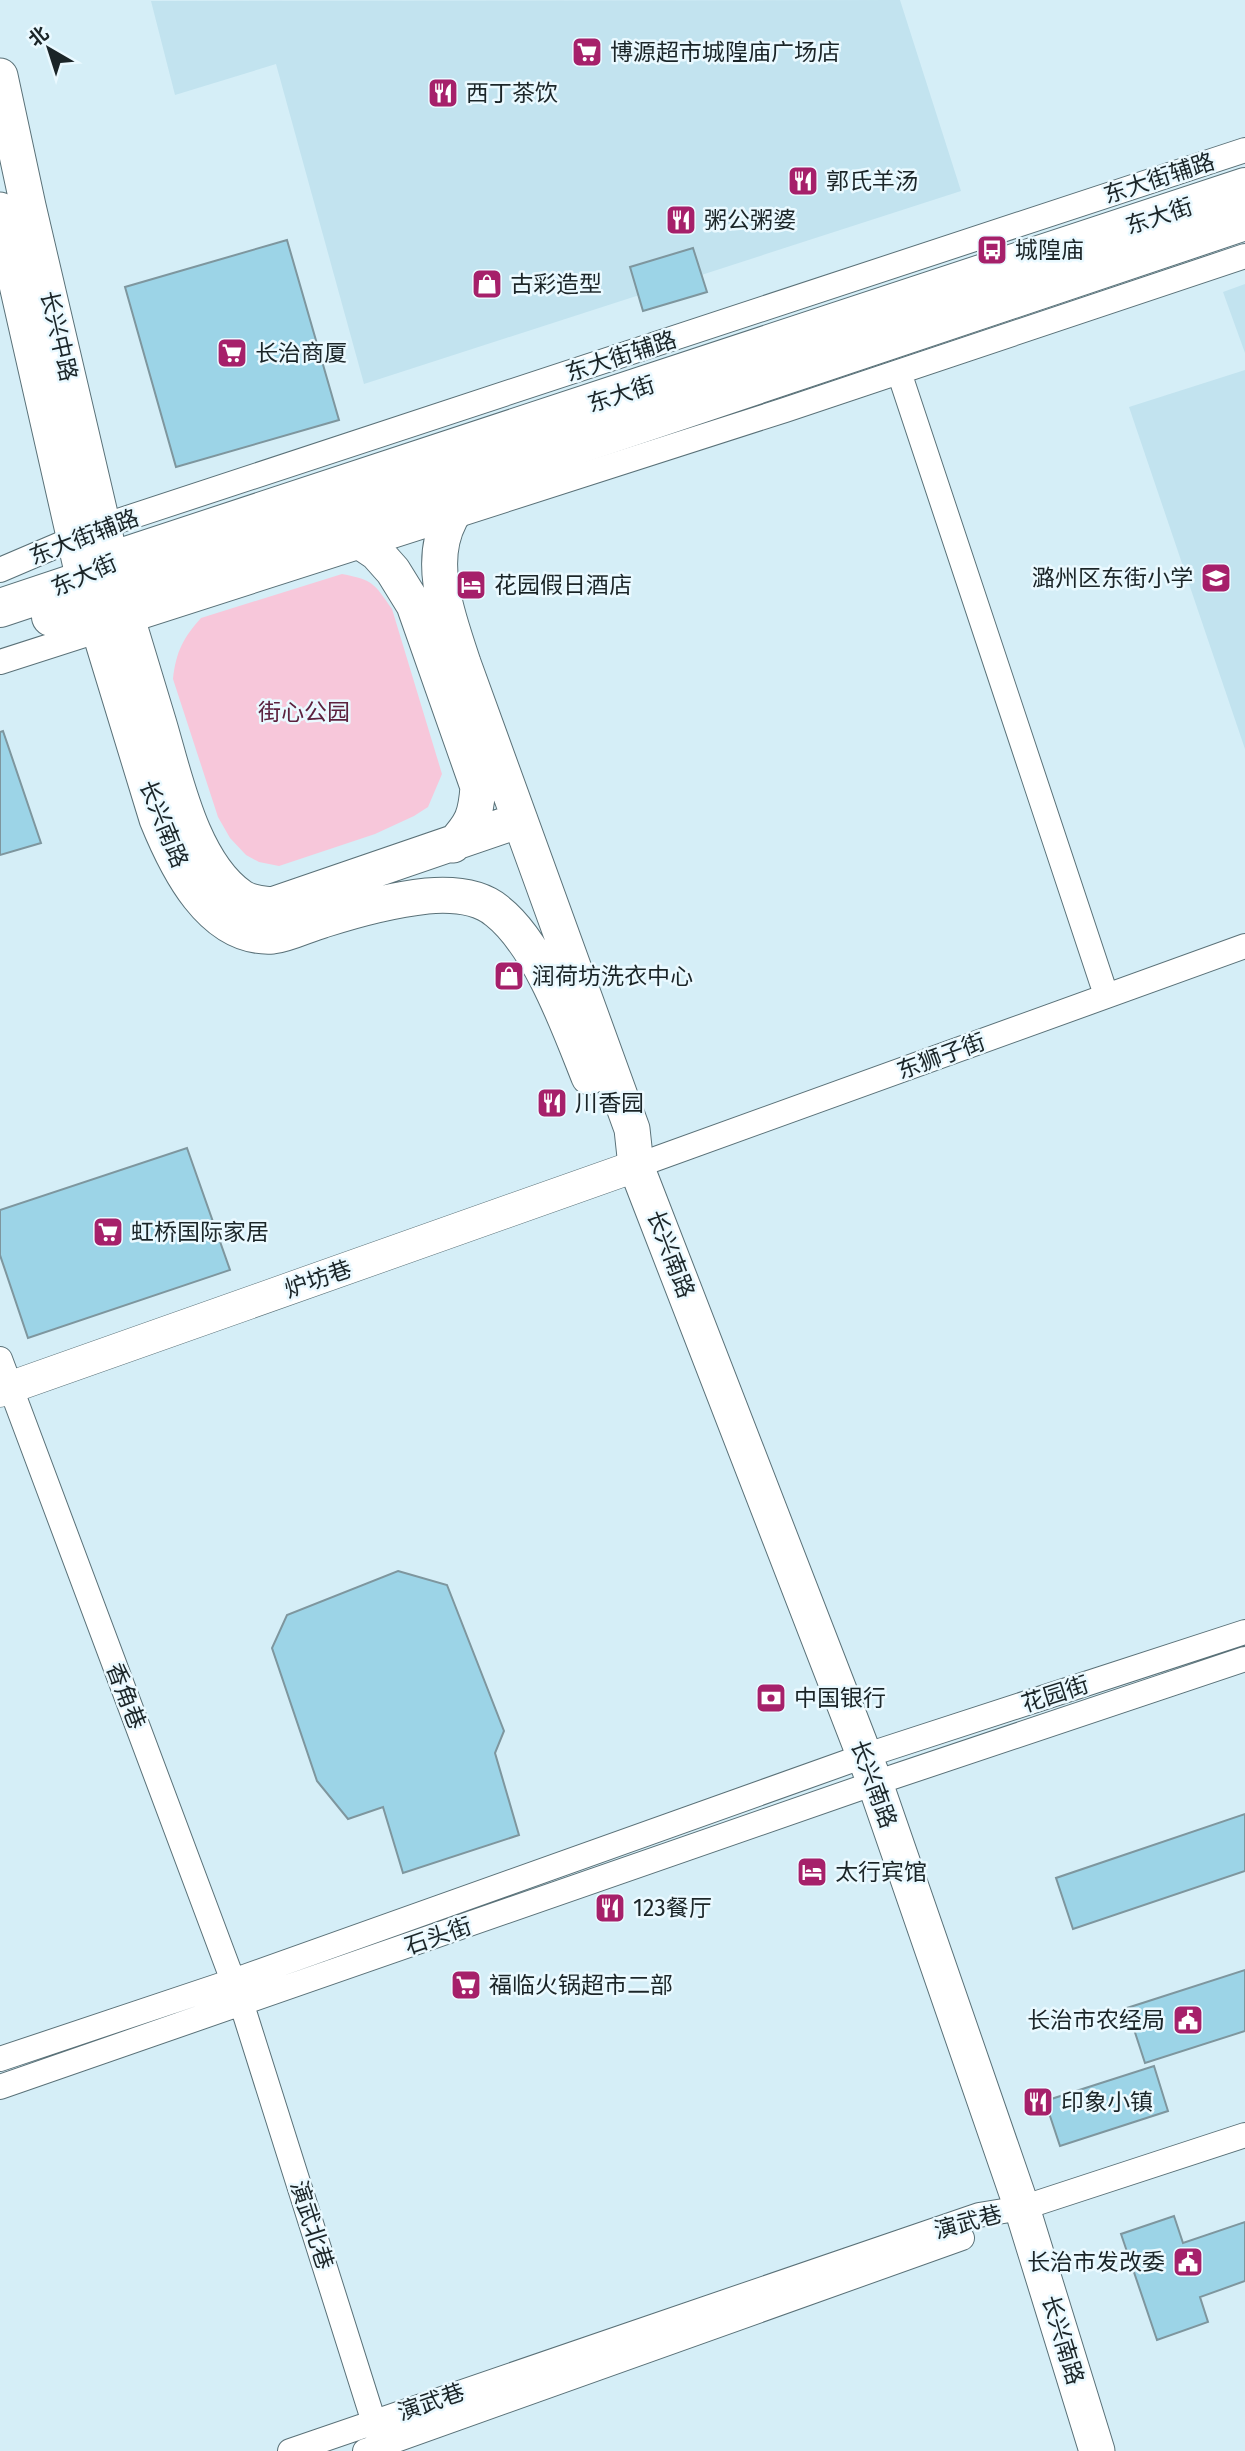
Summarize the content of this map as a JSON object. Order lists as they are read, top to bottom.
{
  "streets": {
    "main road": ["东大街", "长兴中路", "长兴南路"],
    "street": [
      "东大街辅路",
      "东狮子街",
      "炉坊巷",
      "花园街",
      "香角巷",
      "石头街",
      "演武巷",
      "演武北巷"
    ]
  },
  "crossings": [
    ["东大街辅路", "东大街"],
    ["东大街辅路", "长兴中路"],
    ["东大街辅路", "长兴南路"],
    ["东大街", "长兴中路"],
    ["东大街", "长兴南路"],
    ["长兴中路", "长兴南路"],
    ["长兴南路", "东狮子街"],
    ["长兴南路", "炉坊巷"],
    ["长兴南路", "花园街"],
    ["长兴南路", "石头街"],
    ["长兴南路", "演武巷"],
    ["东狮子街", "炉坊巷"],
    ["炉坊巷", "香角巷"],
    ["花园街", "石头街"],
    ["香角巷", "石头街"],
    ["香角巷", "演武北巷"],
    ["石头街", "演武北巷"],
    ["演武巷", "演武北巷"]
  ],
  "parks": ["街心公园"],
  "places": {
    "supermarket": [
      "博源超市城隍庙广场店",
      "长治商厦",
      "虹桥国际家居",
      "福临火锅超市二部"
    ],
    "restaurant": [
      "西丁茶饮",
      "郭氏羊汤",
      "粥公粥婆",
      "川香园",
      "123餐厅",
      "印象小镇"
    ],
    "bus stop": ["城隍庙"],
    "shop": ["古彩造型", "润荷坊洗衣中心"],
    "school or university": ["潞州区东街小学"],
    "hotel": ["花园假日酒店", "太行宾馆"],
    "bank": ["中国银行"],
    "public building": ["长治市农经局", "长治市发改委"]
  },
  "north": "top left"
}
